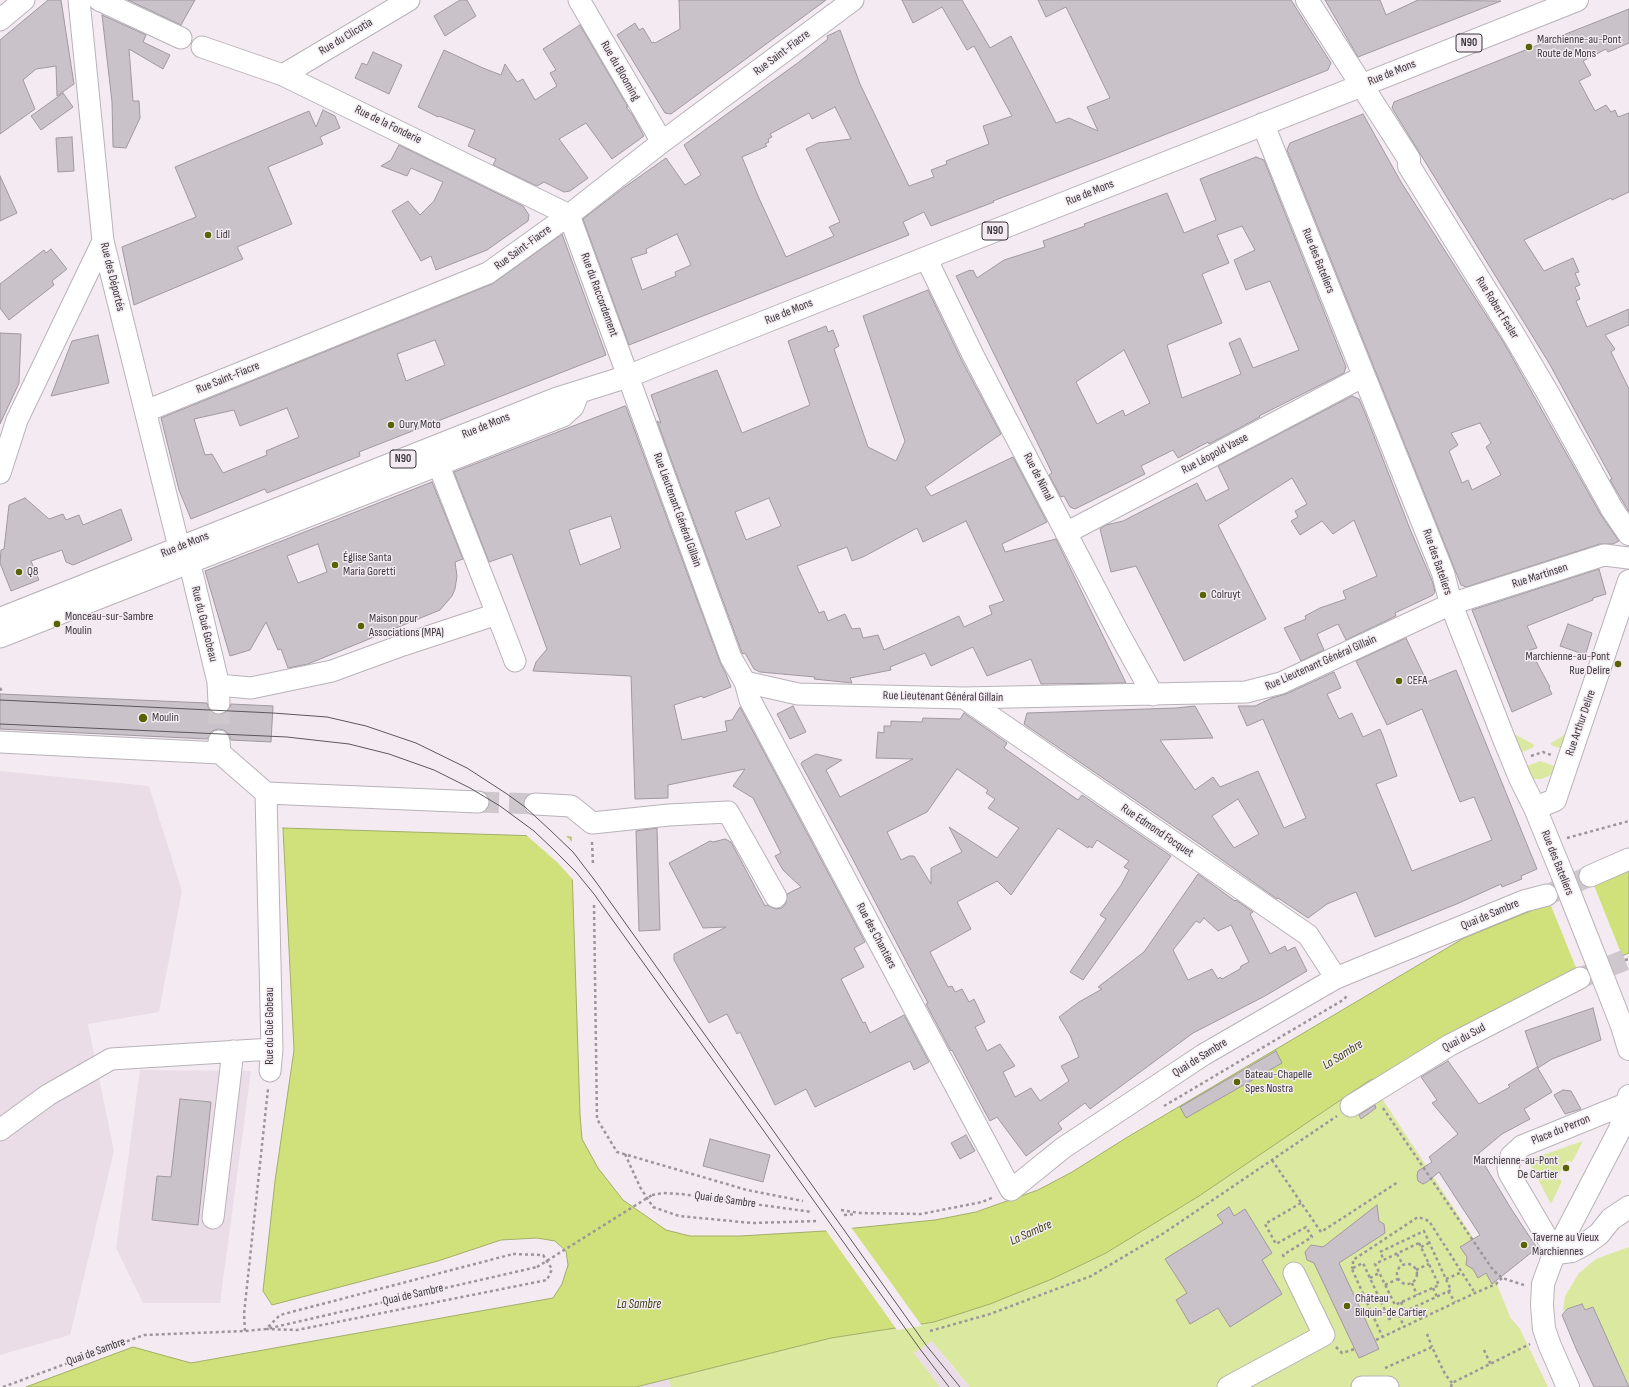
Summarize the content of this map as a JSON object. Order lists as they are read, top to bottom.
{
  "streets": {
    "main road": [
      "N90",
      "Rue de Mons",
      "Rue des Bateliers",
      "Rue Robert Fesler",
      "Rue Arthur Delire",
      "Place du Perron"
    ],
    "street": [
      "Rue du Clicotia",
      "Rue Saint-Fiacre",
      "Rue du Blooming",
      "Rue de la Fonderie",
      "Rue des Déportés",
      "Rue du Raccordement",
      "Rue Léopold Vasse",
      "Rue de Nimal",
      "Rue Lieutenant Général Gillain",
      "Rue Martinsen",
      "Rue du Gué Gobeau",
      "Rue Edmond Focquet",
      "Quai de Sambre",
      "Rue des Chantiers",
      "Quai du Sud"
    ]
  },
  "crossings": [
    ["Rue du Clicotia", "Rue de la Fonderie"],
    ["Rue Saint-Fiacre", "Rue du Blooming"],
    ["Rue Saint-Fiacre", "Rue de la Fonderie"],
    ["Rue Saint-Fiacre", "Rue des Déportés"],
    ["Rue Saint-Fiacre", "Rue du Raccordement"],
    ["Rue de Mons", "Rue des Bateliers"],
    ["Rue de Mons", "Rue des Déportés"],
    ["Rue de Mons", "Rue du Raccordement"],
    ["Rue de Mons", "Rue Robert Fesler"],
    ["Rue de Mons", "Rue de Nimal"],
    ["Rue de Mons", "Rue Lieutenant Général Gillain"],
    ["Rue de Mons", "Rue du Gué Gobeau"],
    ["Rue de la Fonderie", "Rue du Raccordement"],
    ["Rue des Bateliers", "Rue Léopold Vasse"],
    ["Rue des Bateliers", "Rue Lieutenant Général Gillain"],
    ["Rue des Bateliers", "Rue Martinsen"],
    ["Rue des Bateliers", "Rue Arthur Delire"],
    ["Rue des Déportés", "Rue du Gué Gobeau"],
    ["Rue du Raccordement", "Rue Lieutenant Général Gillain"],
    ["Rue Léopold Vasse", "Rue de Nimal"],
    ["Rue de Nimal", "Rue Lieutenant Général Gillain"],
    ["Rue Lieutenant Général Gillain", "Rue Martinsen"],
    ["Rue Lieutenant Général Gillain", "Rue Edmond Focquet"],
    ["Rue Lieutenant Général Gillain", "Rue des Chantiers"],
    ["Rue du Gué Gobeau", "Quai de Sambre"],
    ["Rue Edmond Focquet", "Quai de Sambre"],
    ["Quai de Sambre", "Rue des Chantiers"]
  ],
  "water": ["La Sambre"],
  "places": [
    "Marchienne-au-Pont Route de Mons",
    "Lidl",
    "Oury Moto",
    "Église Santa Maria Goretti",
    "Q8",
    "Colruyt",
    "Monceau-sur-Sambre Moulin",
    "Maison pour Associations (MPA)",
    "Marchienne-au-Pont Rue Delire",
    "CEFA",
    "Moulin",
    "Bateau-Chapelle Spes Nostra",
    "Marchienne-au-Pont De Cartier",
    "Taverne au Vieux Marchiennes",
    "Château Bilquin-de Cartier"
  ]
}
